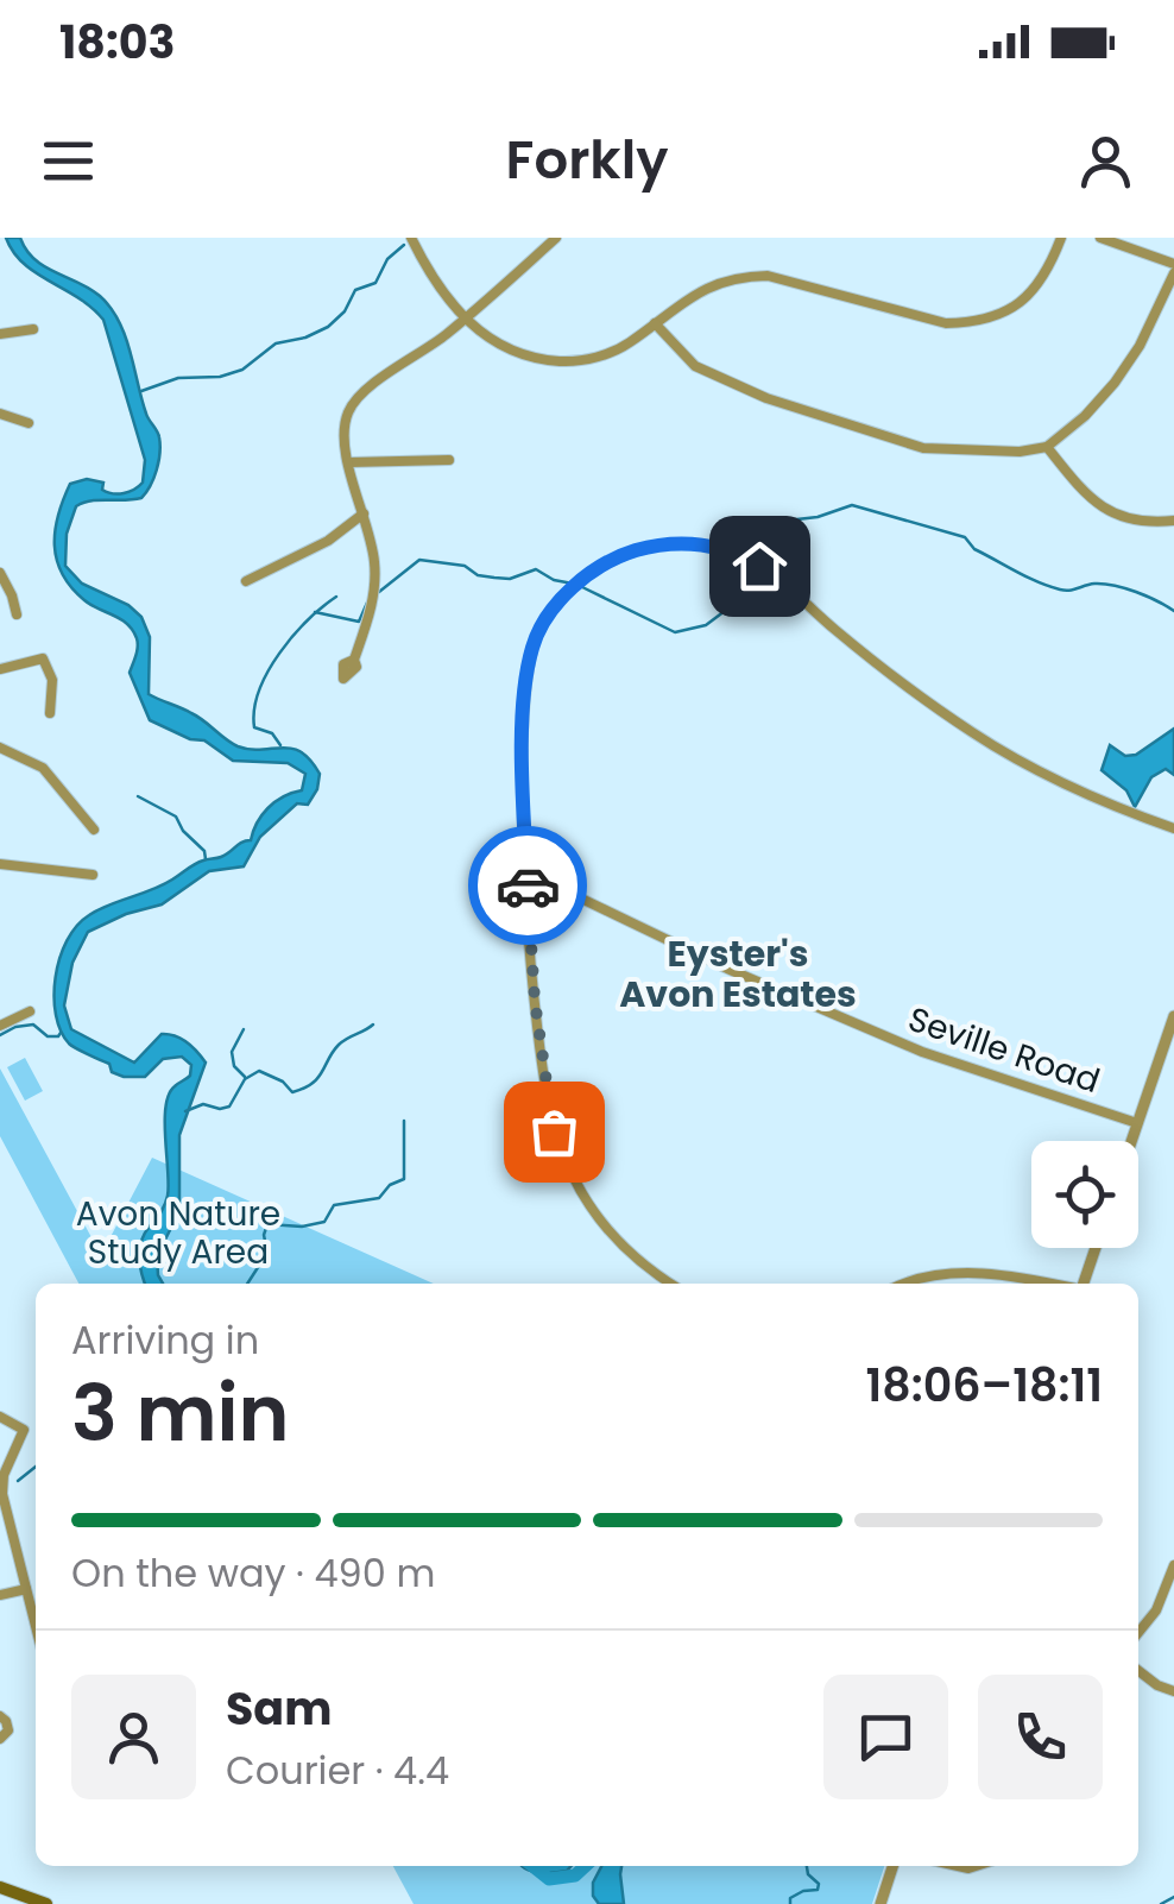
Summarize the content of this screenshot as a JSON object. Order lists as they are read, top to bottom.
{
  "streets": {
    "street": ["Seville Road"]
  },
  "districts": ["Eyster's Avon Estates"],
  "parks": ["Avon Nature Study Area"],
  "page": {
    "status": "18:03",
    "header": "Forkly",
    "heading": ["3 min", "Arriving in", "18:06–18:11"],
    "panel": ["Sam", "Courier · 4.4"],
    "bar": "On the way · 490 m"
  }
}
